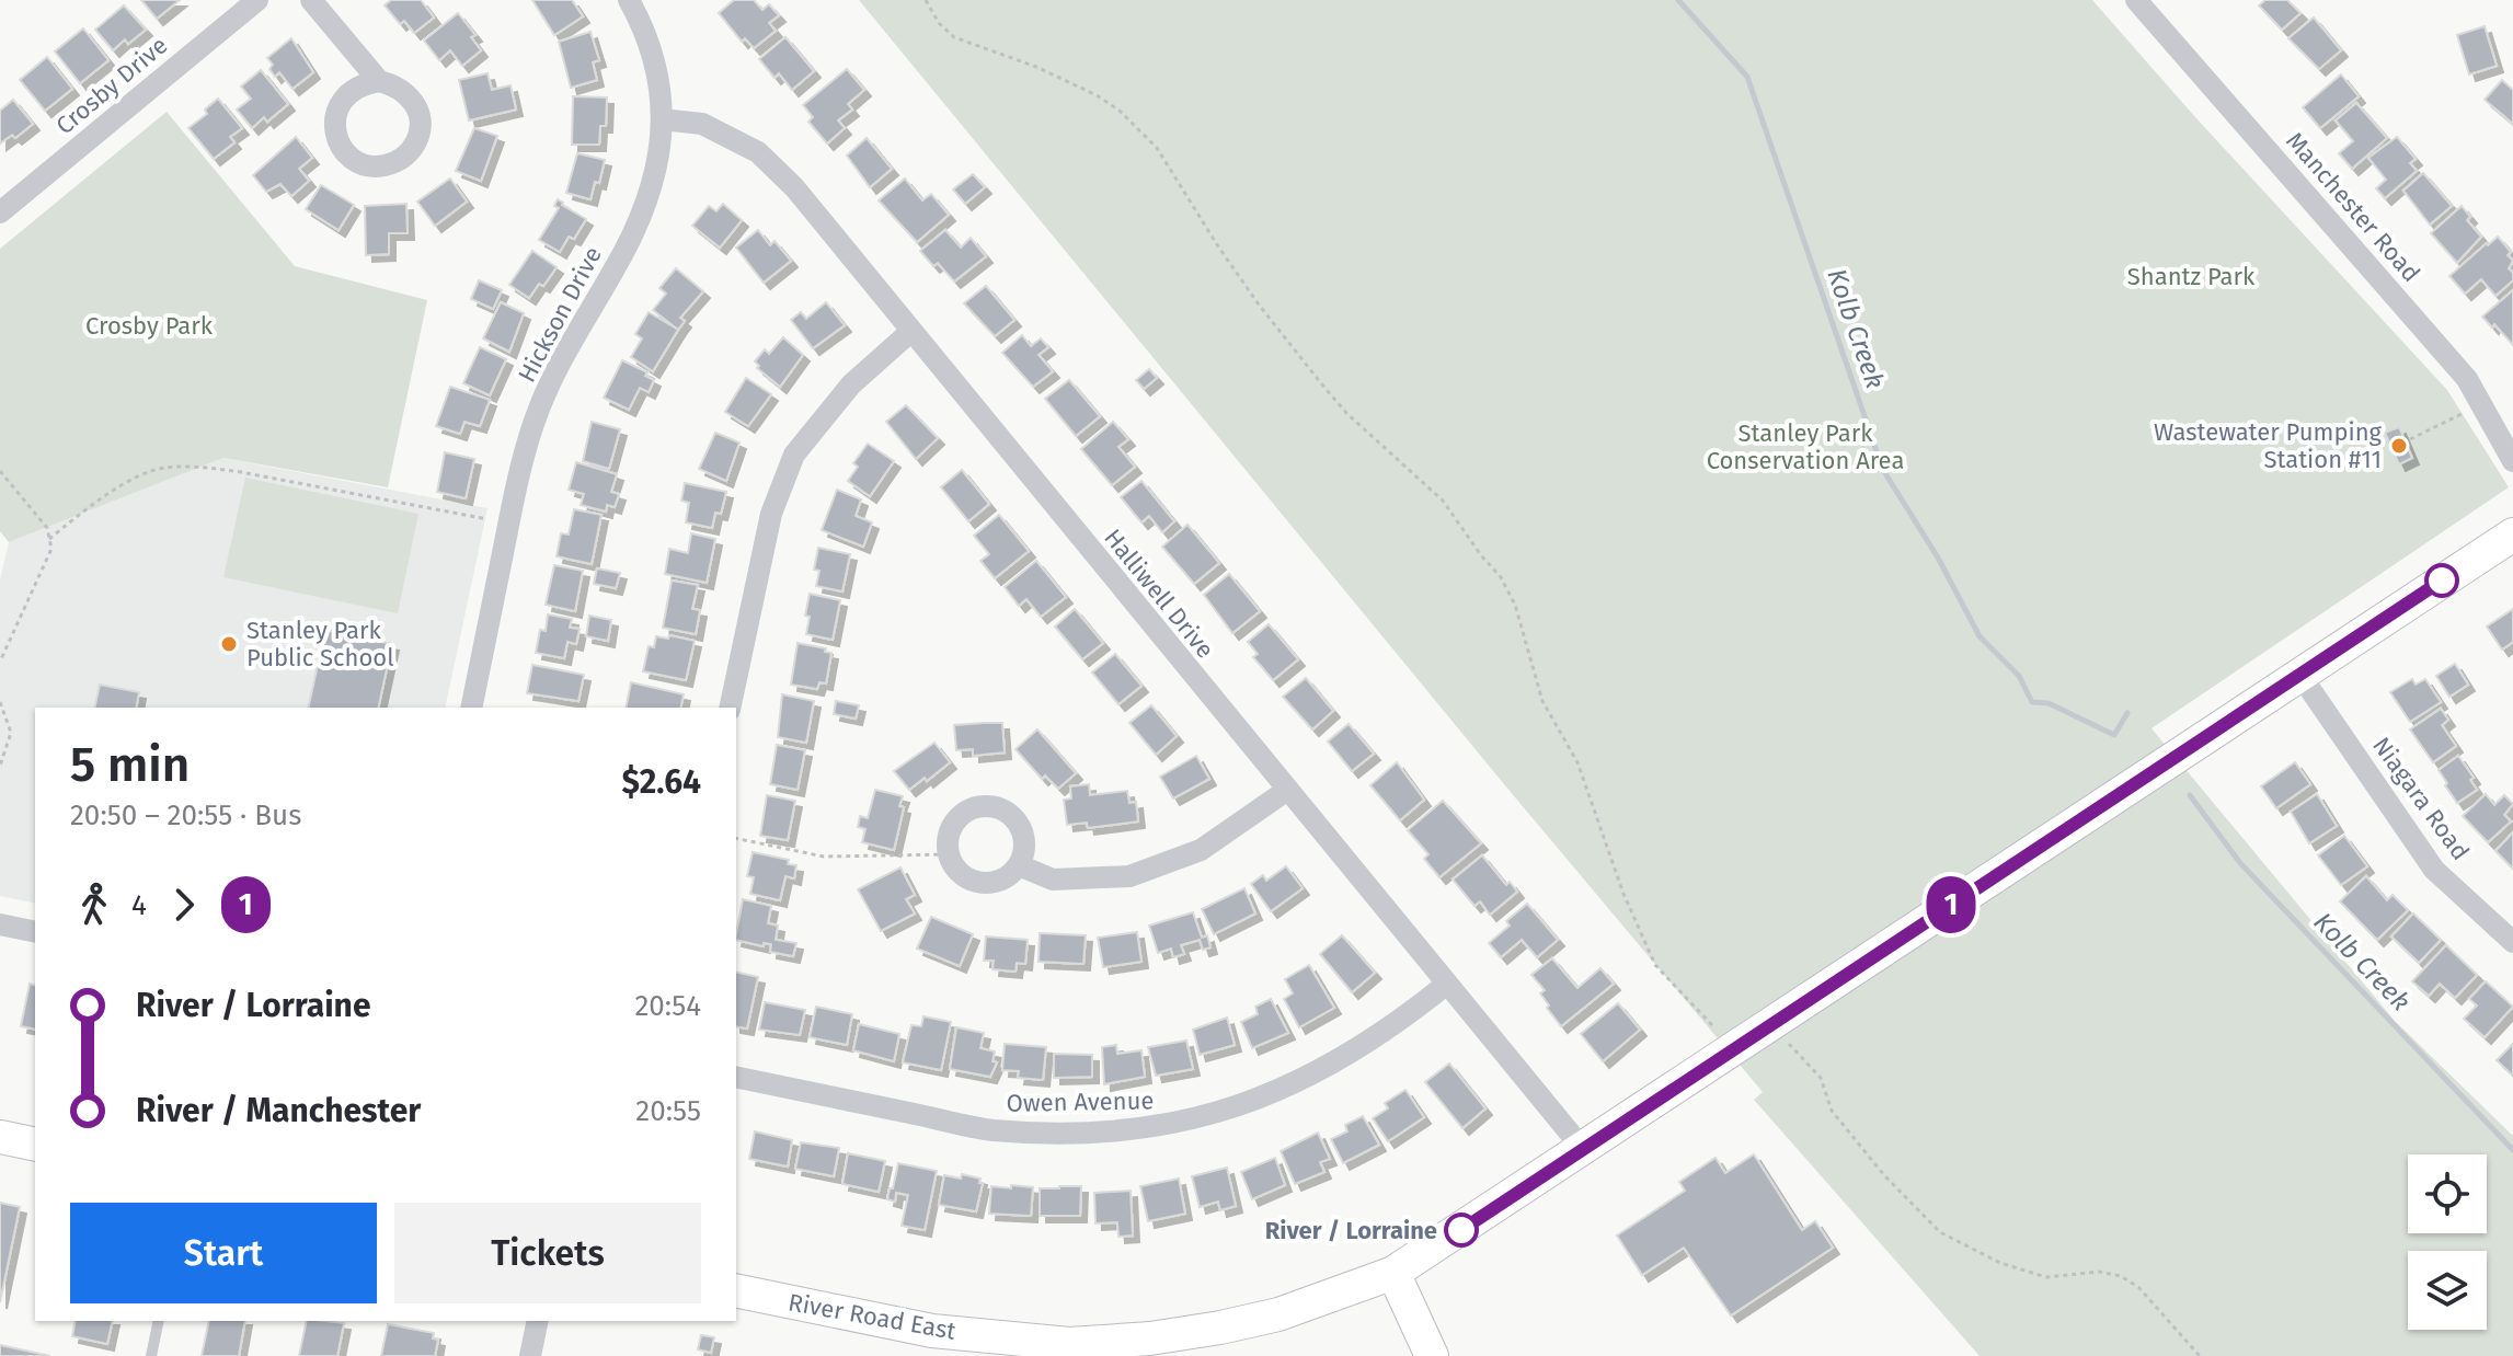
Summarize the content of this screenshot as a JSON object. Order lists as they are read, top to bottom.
{
  "streets": {
    "street": [
      "Crosby Drive",
      "Manchester Road",
      "Hickson Drive",
      "Halliwell Drive",
      "Niagara Road",
      "Owen Avenue",
      "River Road East"
    ]
  },
  "crossings": [
    ["Hickson Drive", "Halliwell Drive"],
    ["Halliwell Drive", "Owen Avenue"],
    ["Halliwell Drive", "River Road East"],
    ["Niagara Road", "River Road East"]
  ],
  "water": ["Kolb Creek"],
  "parks": ["Shantz Park", "Crosby Park", "Stanley Park Conservation Area"],
  "places": ["Wastewater Pumping Station #11", "Stanley Park Public School", "River / Lorraine"],
  "lines": ["bus line 1"],
  "page": {
    "on_map": "1",
    "heading": ["5 min", "20:50 – 20:55 · Bus", "$2.64"],
    "legs": ["4", "1"],
    "list": [
      {
        "name": "River / Lorraine",
        "value": "20:54"
      },
      {
        "name": "River / Manchester",
        "value": "20:55"
      }
    ],
    "buttons": ["Start", "Tickets"]
  }
}
